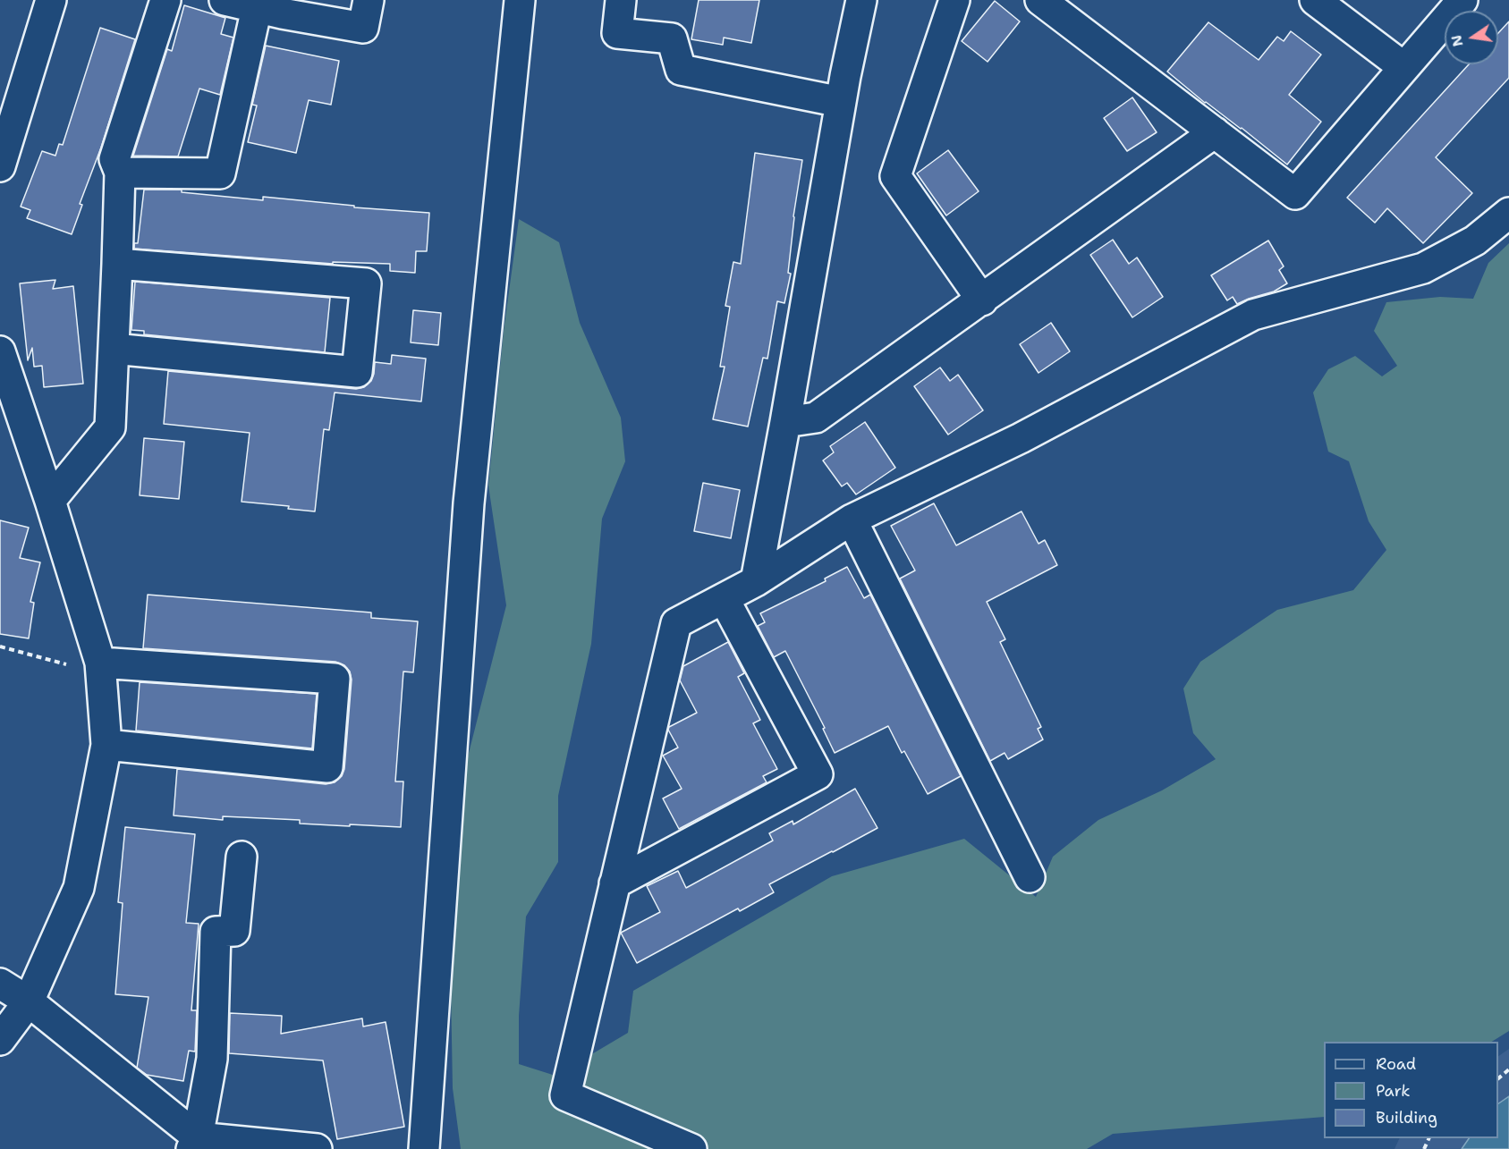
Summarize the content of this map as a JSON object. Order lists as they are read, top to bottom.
{
  "legend": ["Road", "Park", "Building"],
  "north": "left"
}
